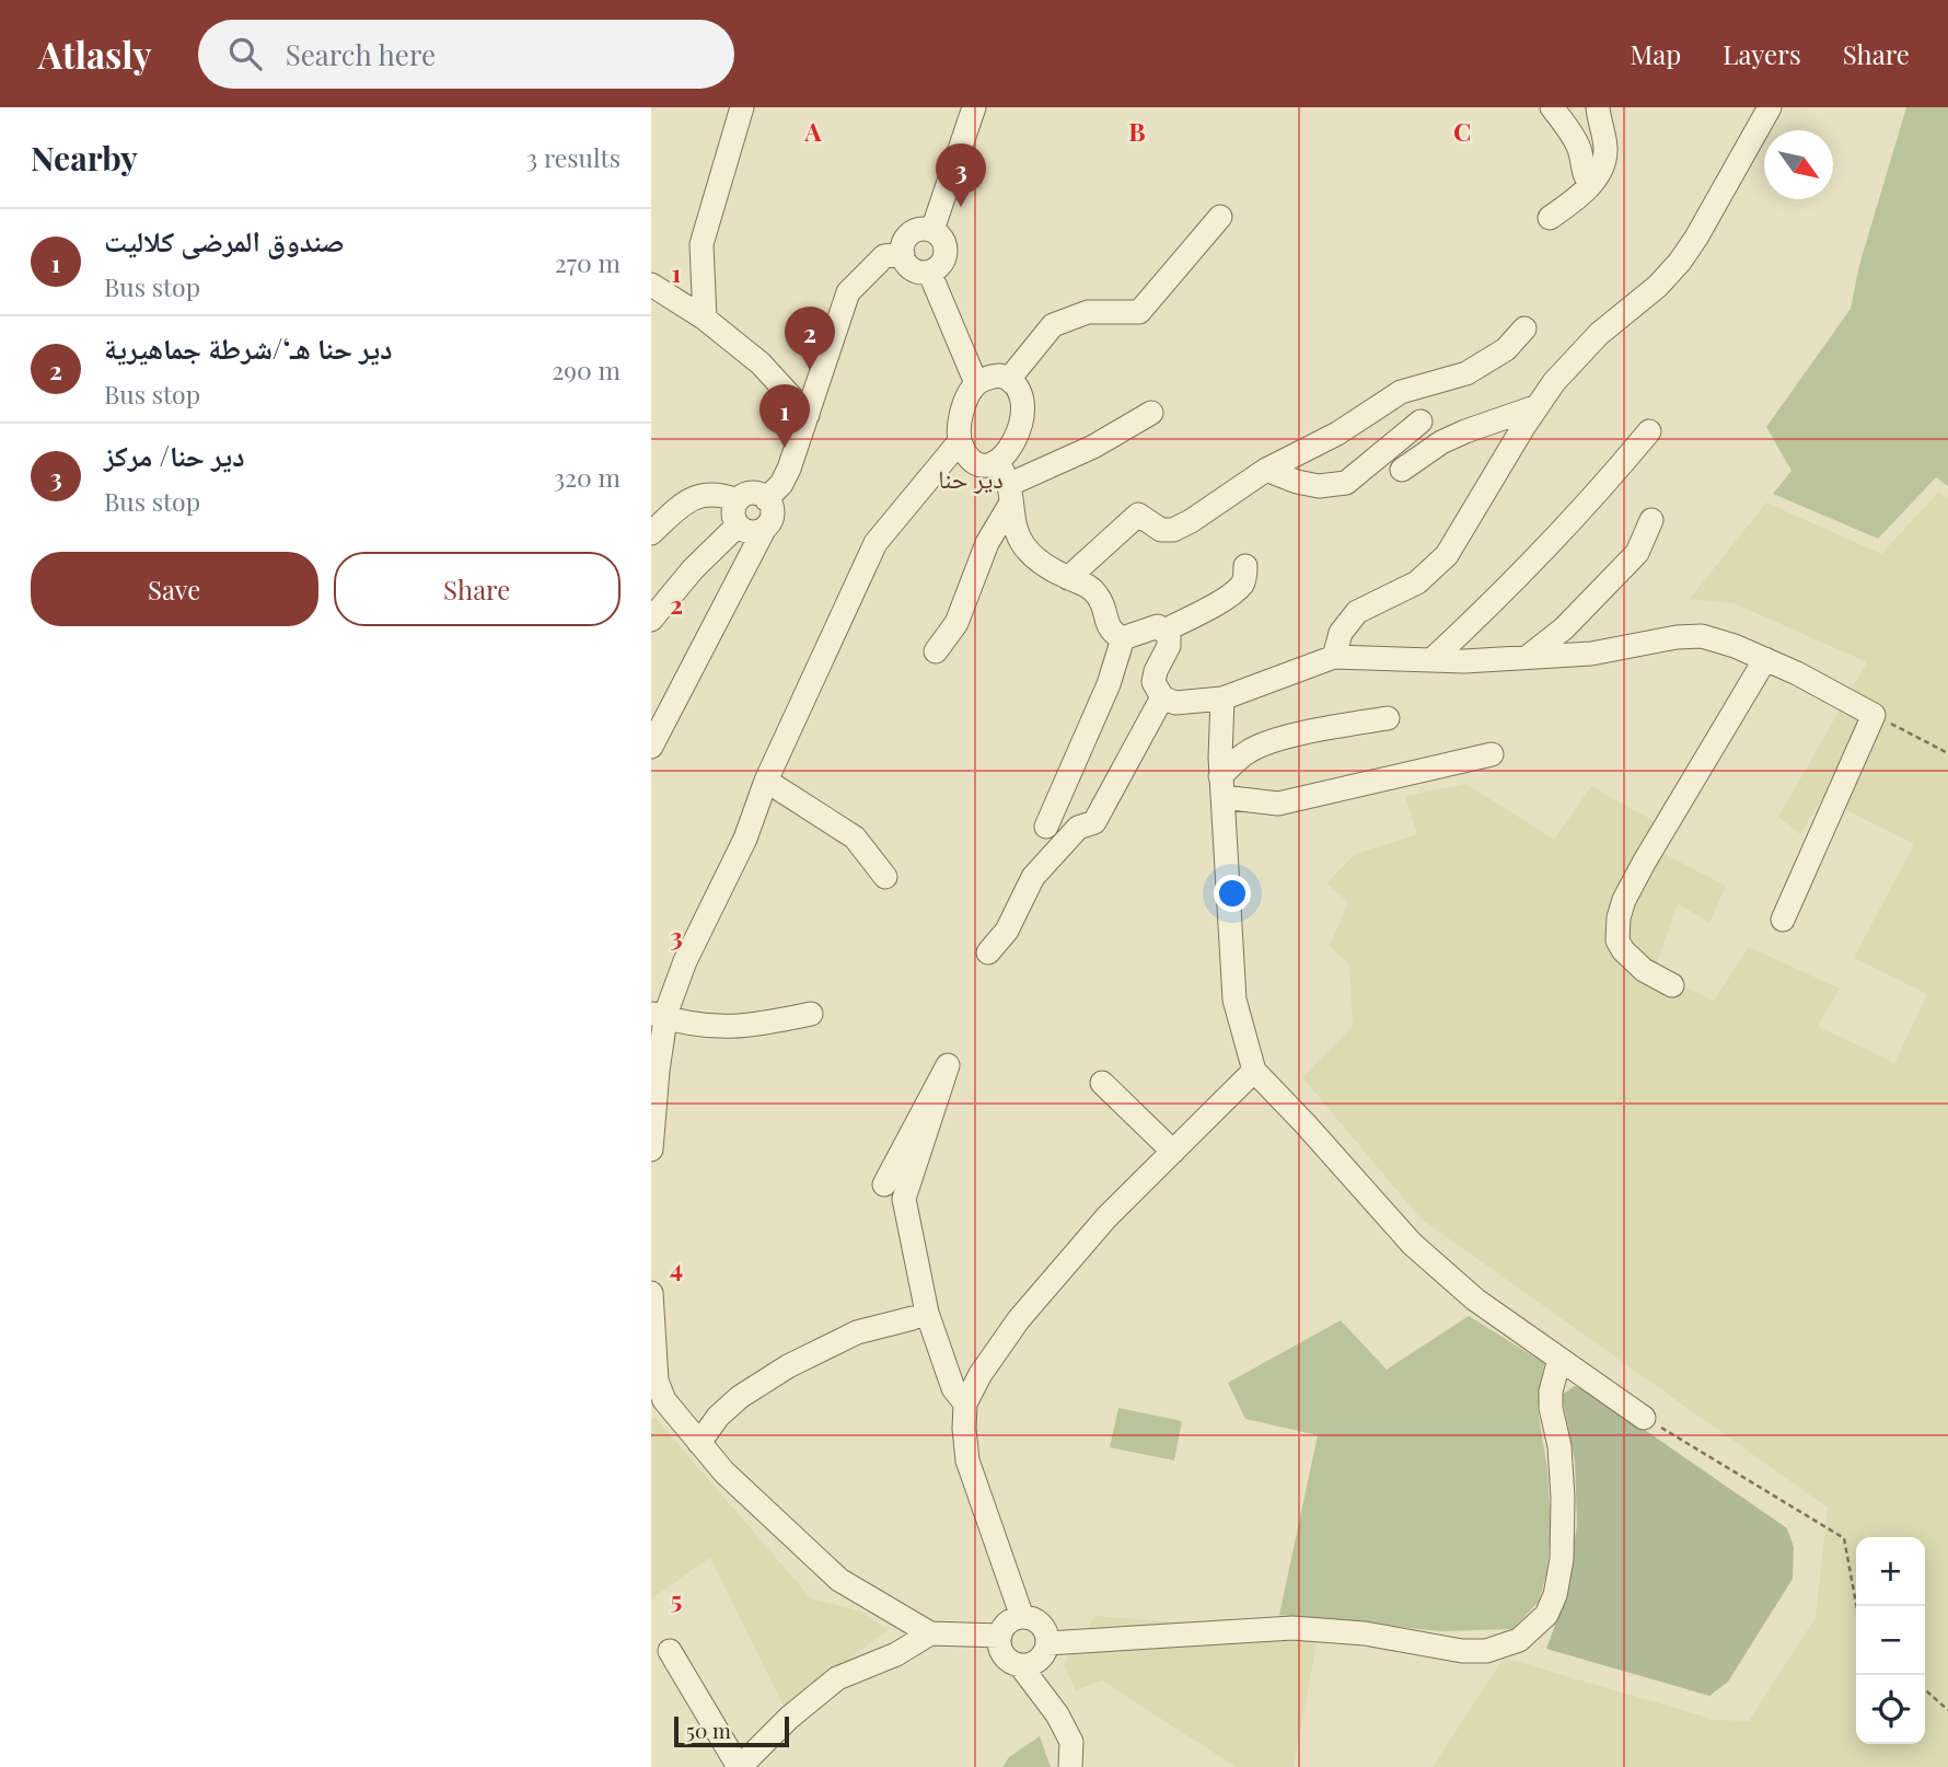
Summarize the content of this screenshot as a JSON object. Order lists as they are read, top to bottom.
{
  "districts": ["دير حنا"],
  "scale_bar": "50 m",
  "north": "bottom right",
  "page": {
    "header": "Atlasly",
    "search": "Search here",
    "nav": ["Map", "Layers", "Share"],
    "heading": ["Nearby", "3 results"],
    "pins": ["3", "2", "1"],
    "list": [
      {
        "mark": "1",
        "name": "صندوق المرضى كلاليت",
        "note": "Bus stop",
        "value": "270 m"
      },
      {
        "mark": "2",
        "name": "دير حنا هـ‘/شرطة جماهيرية",
        "note": "Bus stop",
        "value": "290 m"
      },
      {
        "mark": "3",
        "name": "دير حنا/ مركز",
        "note": "Bus stop",
        "value": "320 m"
      }
    ],
    "buttons": ["Save", "Share"],
    "map_buttons": ["+", "−"],
    "scale": "50 m"
  },
  "grid": {
    "columns": ["A", "B", "C"],
    "rows": [
      "1",
      "2",
      "3",
      "4",
      "5"
    ]
  }
}
